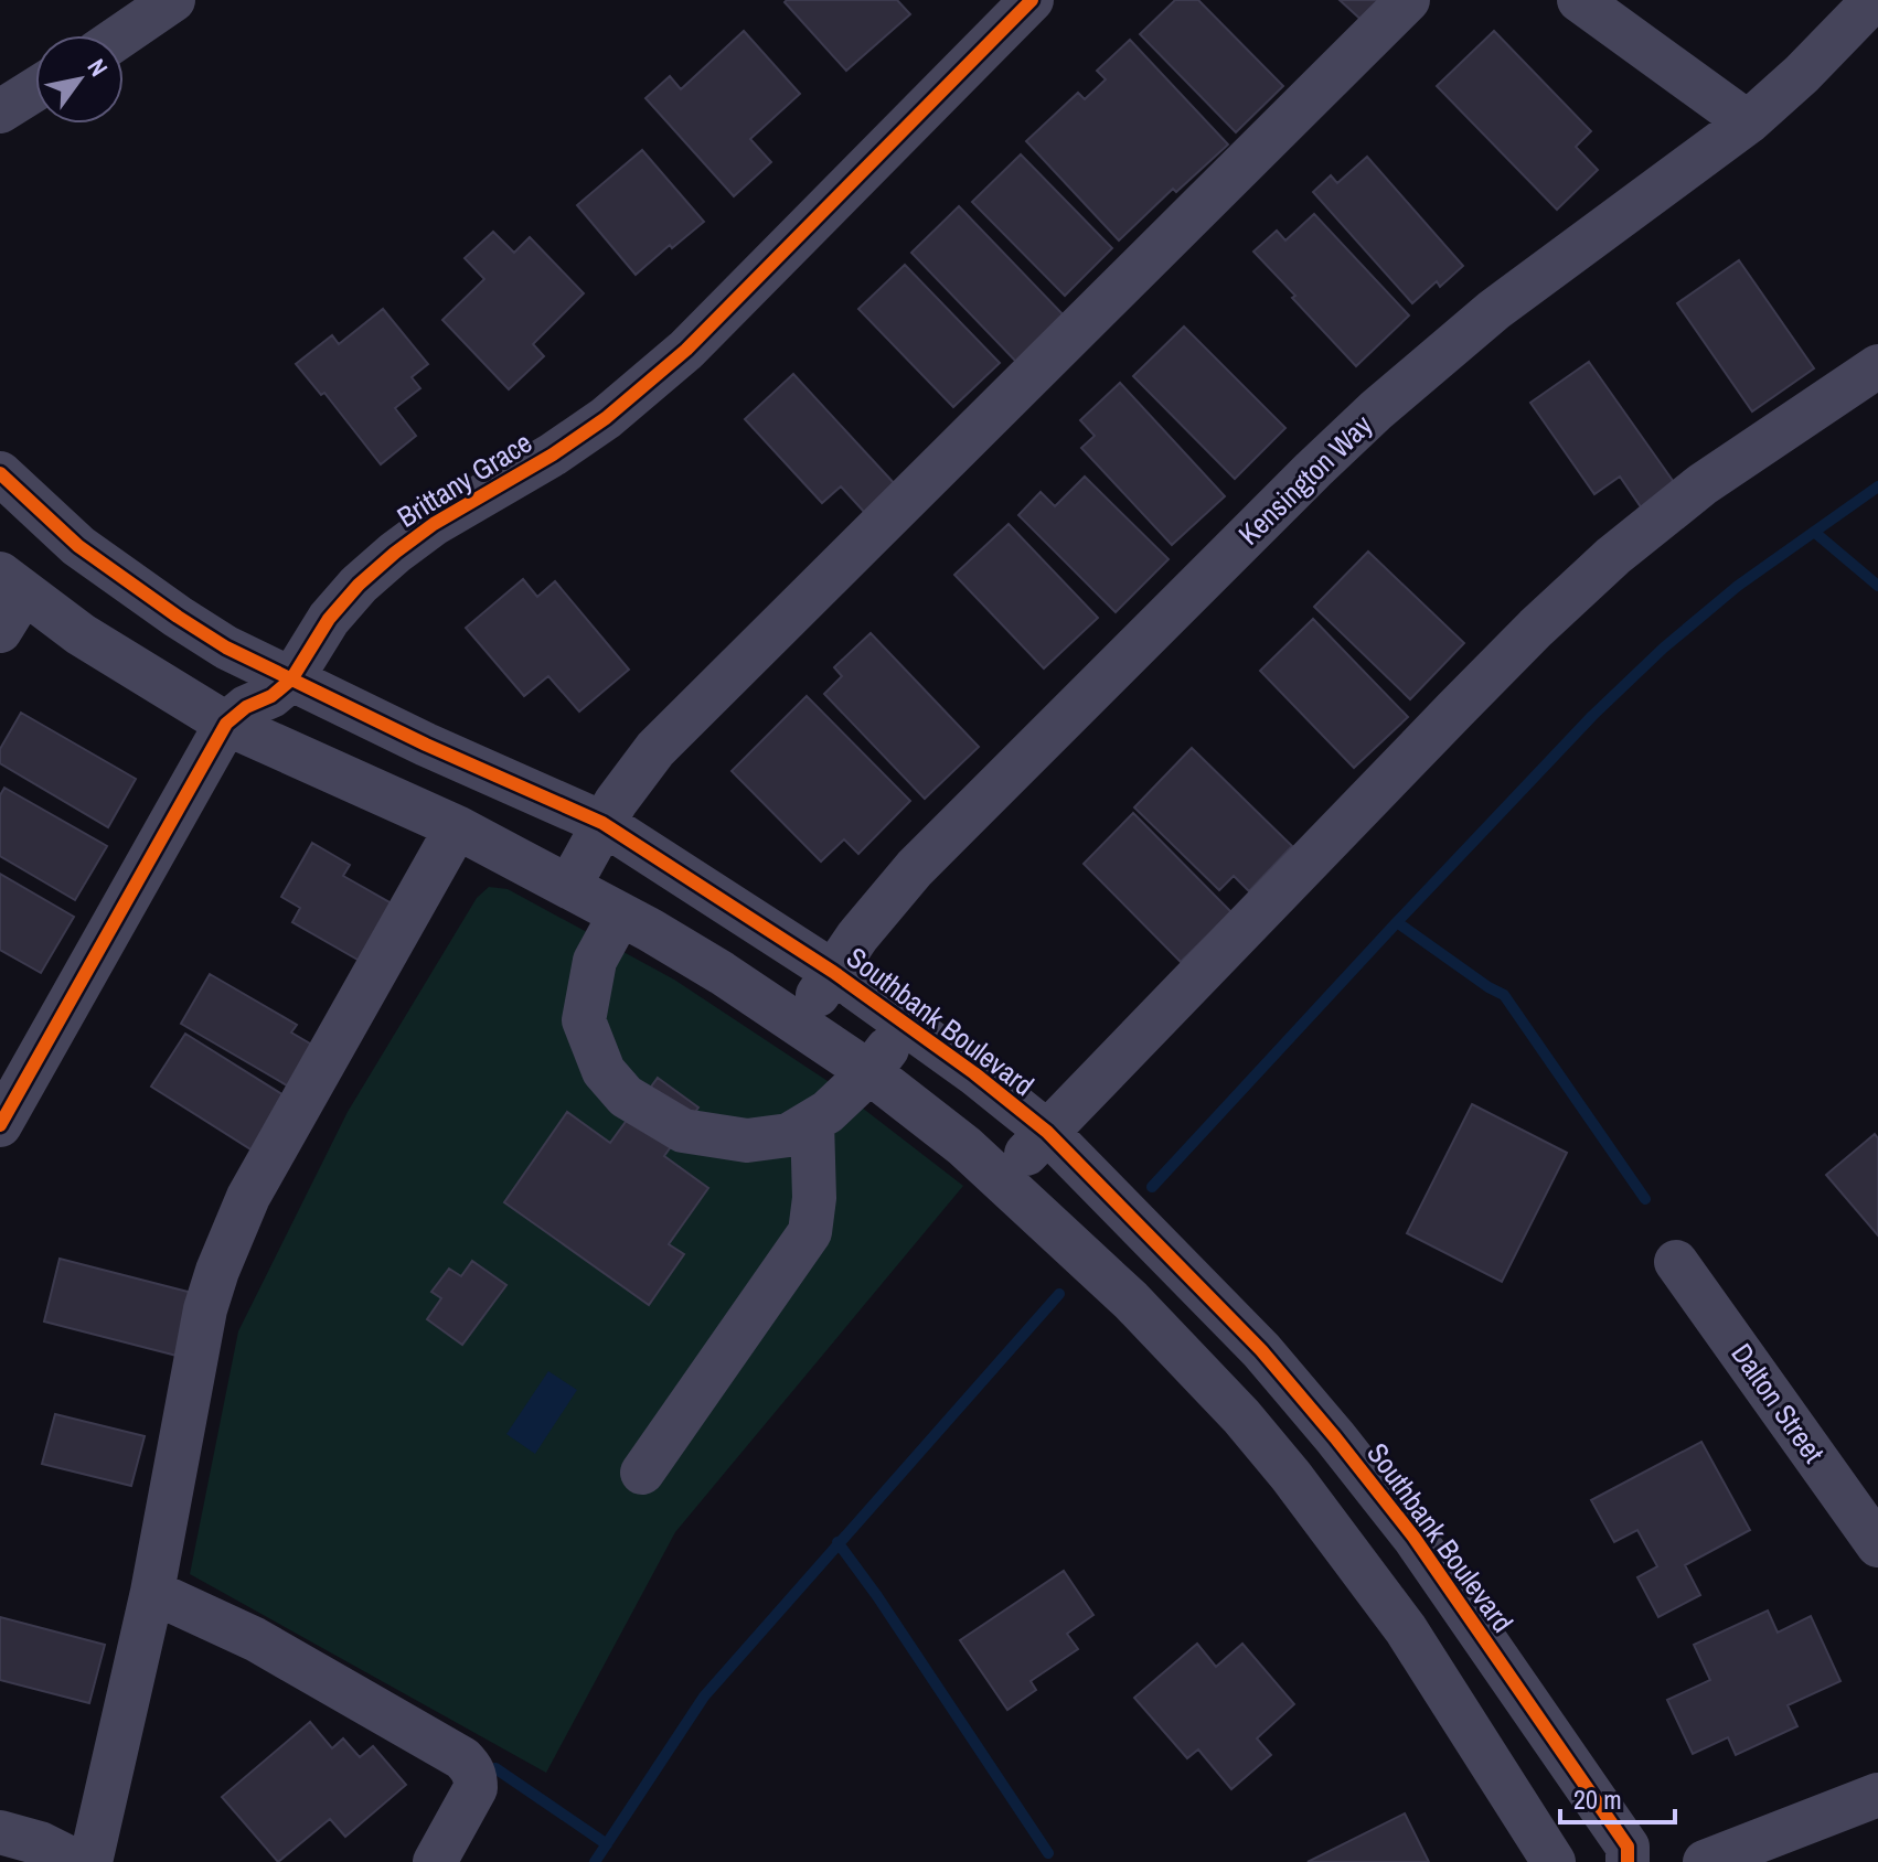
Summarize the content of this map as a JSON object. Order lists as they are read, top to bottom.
{
  "streets": {
    "street": [
      "Brittany Grace",
      "Kensington Way",
      "Southbank Boulevard",
      "Dalton Street"
    ]
  },
  "crossings": [
    ["Brittany Grace", "Southbank Boulevard"],
    ["Kensington Way", "Southbank Boulevard"]
  ],
  "scale_bar": "20 m",
  "north": "top right"
}
